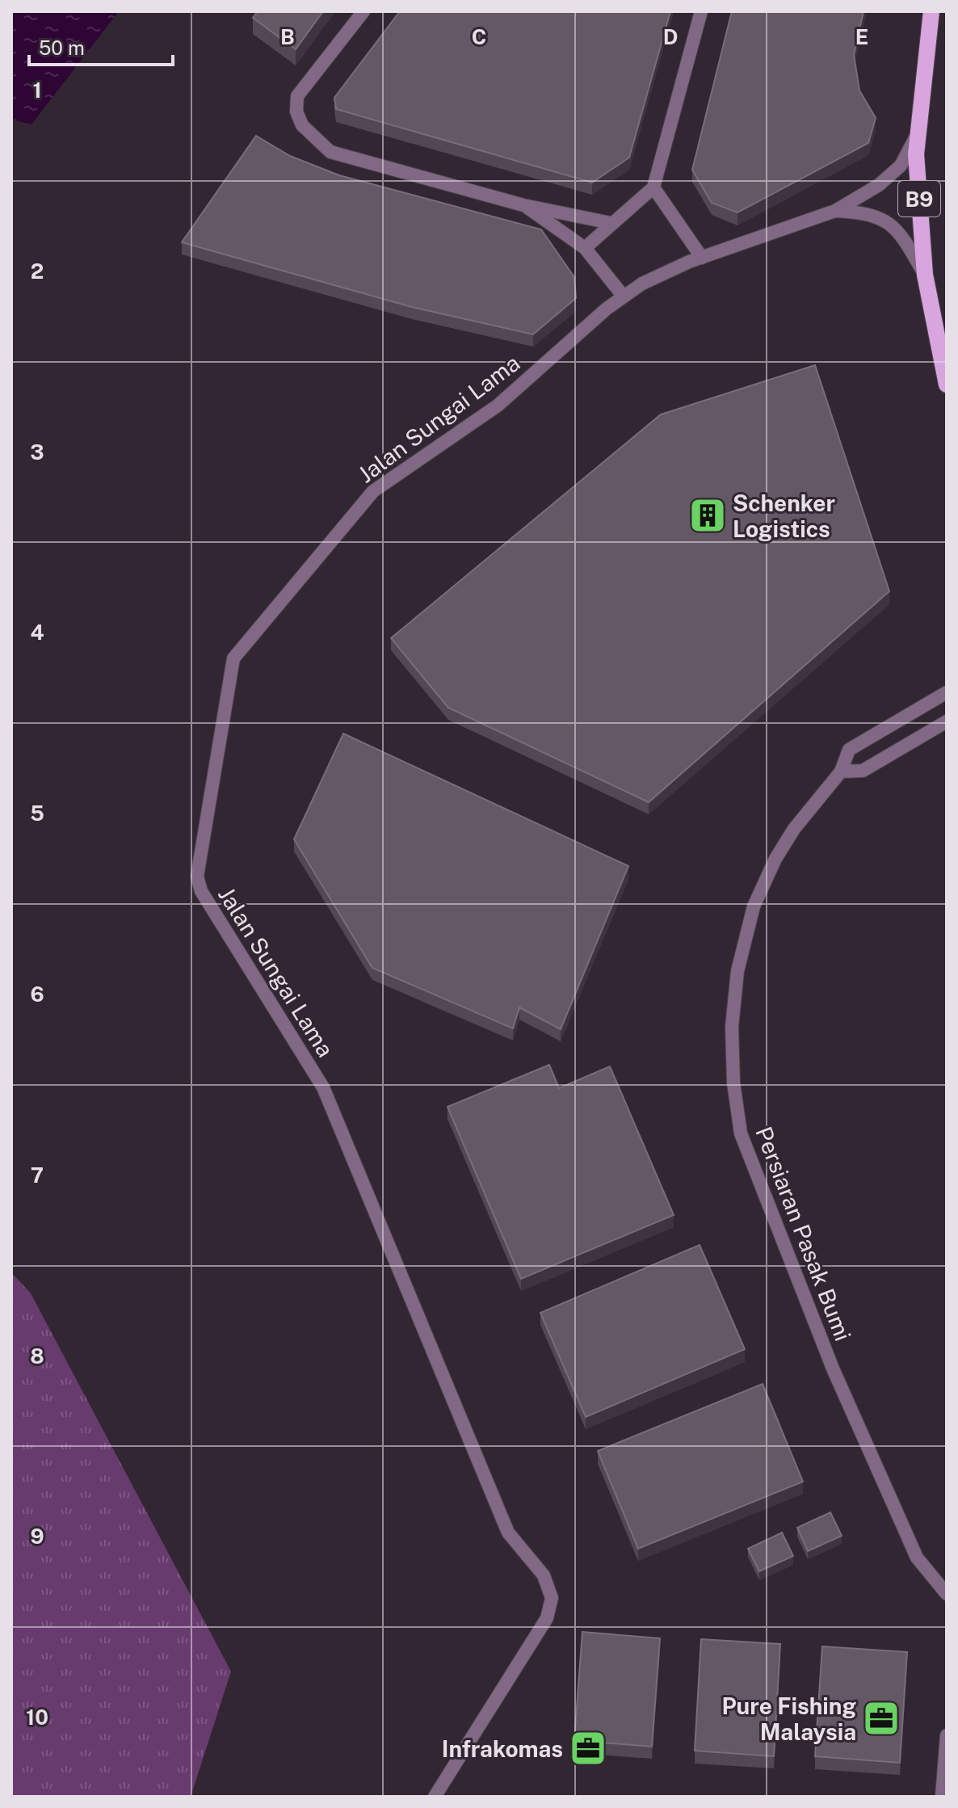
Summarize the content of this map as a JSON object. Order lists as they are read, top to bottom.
{
  "streets": {
    "main road": ["B9"],
    "street": ["Jalan Sungai Lama", "Persiaran Pasak Bumi"]
  },
  "places": {
    "building": ["Schenker Logistics"],
    "office": ["Pure Fishing Malaysia", "Infrakomas"]
  },
  "scale_bar": "50 m",
  "grid": {
    "columns": [
      "B",
      "C",
      "D",
      "E"
    ],
    "rows": [
      "1",
      "2",
      "3",
      "4",
      "5",
      "6",
      "7",
      "8",
      "9",
      "10"
    ]
  }
}
